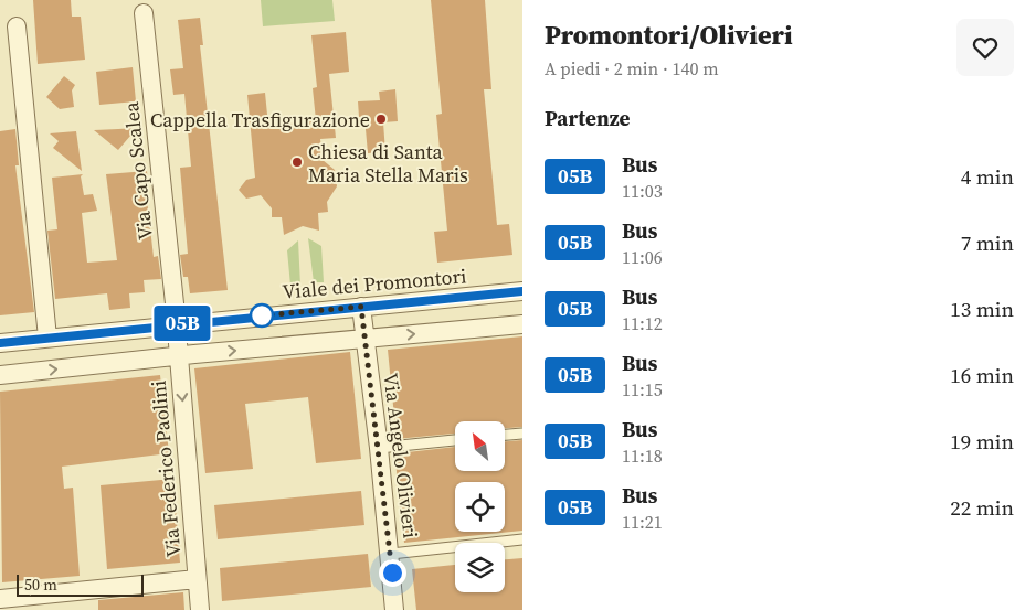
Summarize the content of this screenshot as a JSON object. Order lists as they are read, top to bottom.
{
  "streets": {
    "street": [
      "Via Capo Scalea",
      "Viale dei Promontori",
      "Via Angelo Olivieri",
      "Via Federico Paolini"
    ]
  },
  "crossings": [
    ["Via Capo Scalea", "Viale dei Promontori"],
    ["Via Capo Scalea", "Via Federico Paolini"],
    ["Viale dei Promontori", "Via Angelo Olivieri"],
    ["Viale dei Promontori", "Via Federico Paolini"]
  ],
  "one_way": ["Via Federico Paolini"],
  "places": ["Cappella Trasfigurazione", "Chiesa di Santa Maria Stella Maris"],
  "lines": ["bus line 05B"],
  "scale_bar": "50 m",
  "north": "top left",
  "page": {
    "on_map": "05B",
    "heading": [
      ["Promontori/Olivieri", "A piedi · 2 min · 140 m"],
      "Partenze"
    ],
    "list": [
      {
        "mark": "05B",
        "name": "Bus",
        "note": "11:03",
        "value": "4 min"
      },
      {
        "mark": "05B",
        "name": "Bus",
        "note": "11:06",
        "value": "7 min"
      },
      {
        "mark": "05B",
        "name": "Bus",
        "note": "11:12",
        "value": "13 min"
      },
      {
        "mark": "05B",
        "name": "Bus",
        "note": "11:15",
        "value": "16 min"
      },
      {
        "mark": "05B",
        "name": "Bus",
        "note": "11:18",
        "value": "19 min"
      },
      {
        "mark": "05B",
        "name": "Bus",
        "note": "11:21",
        "value": "22 min"
      }
    ],
    "scale": "50 m"
  }
}
